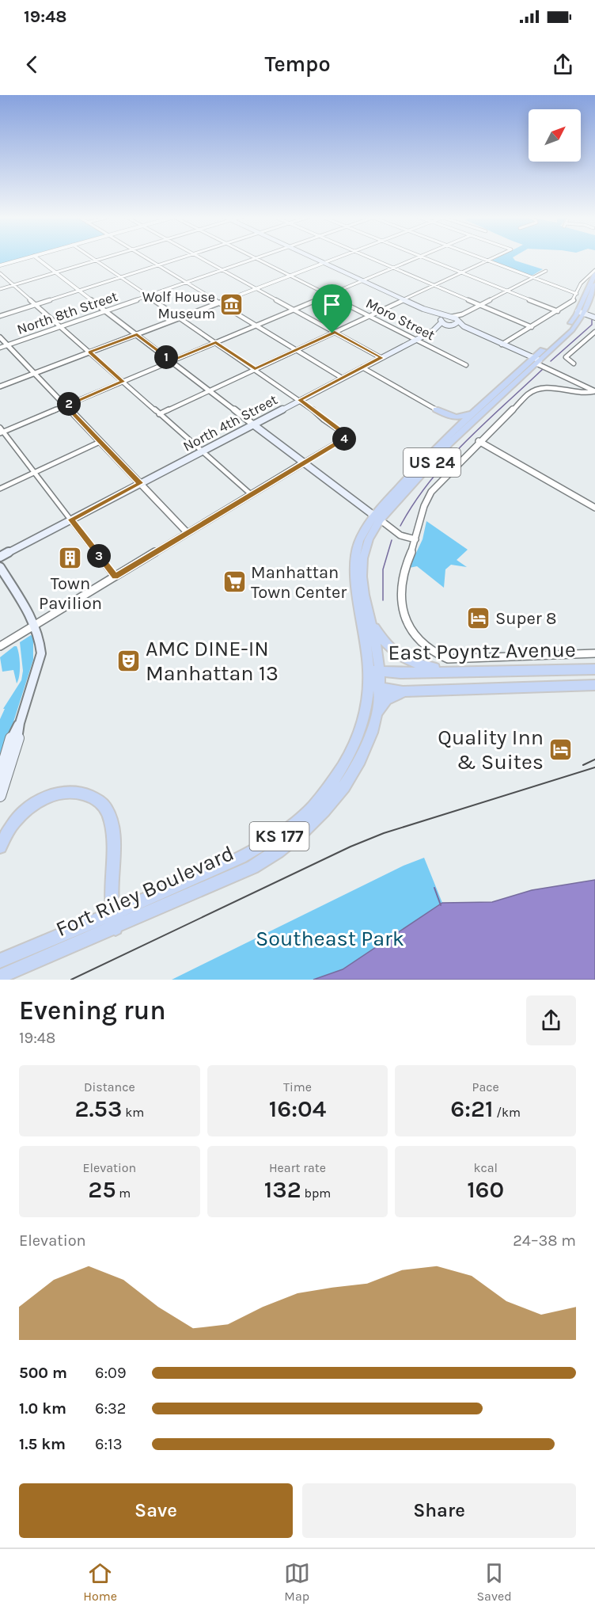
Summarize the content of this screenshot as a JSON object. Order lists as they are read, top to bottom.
{
  "streets": {
    "highway": [
      "US 24",
      "East Poyntz Avenue",
      "KS 177",
      "Fort Riley Boulevard"
    ],
    "main road": ["North 4th Street"],
    "street": ["North 8th Street", "Moro Street"]
  },
  "crossings": [
    ["North 8th Street", "Moro Street"],
    ["Moro Street", "North 4th Street"],
    ["US 24", "East Poyntz Avenue"],
    ["East Poyntz Avenue", "Fort Riley Boulevard"]
  ],
  "parks": ["Southeast Park"],
  "places": {
    "museum": ["Wolf House Museum"],
    "building": ["Town Pavilion"],
    "supermarket": ["Manhattan Town Center"],
    "hotel": ["Super 8", "Quality Inn & Suites"],
    "theatre": ["AMC DINE-IN Manhattan 13"]
  },
  "north": "top right",
  "page": {
    "status": "19:48",
    "header": "Tempo",
    "pins": [
      "1",
      "2",
      "4",
      "3"
    ],
    "heading": ["Evening run", "19:48"],
    "stats": [
      ["Distance", "2.53 km"],
      ["Time", "16:04"],
      ["Pace", "6:21 /km"],
      ["Elevation", "25 m"],
      ["Heart rate", "132 bpm"],
      ["kcal", "160"]
    ],
    "chart": ["Elevation", "24–38 m"],
    "list": [
      {
        "name": "500 m",
        "note": "6:09"
      },
      {
        "name": "1.0 km",
        "note": "6:32"
      },
      {
        "name": "1.5 km",
        "note": "6:13"
      }
    ],
    "buttons": ["Save", "Share"],
    "tabs": ["Home", "Map", "Saved"]
  }
}
